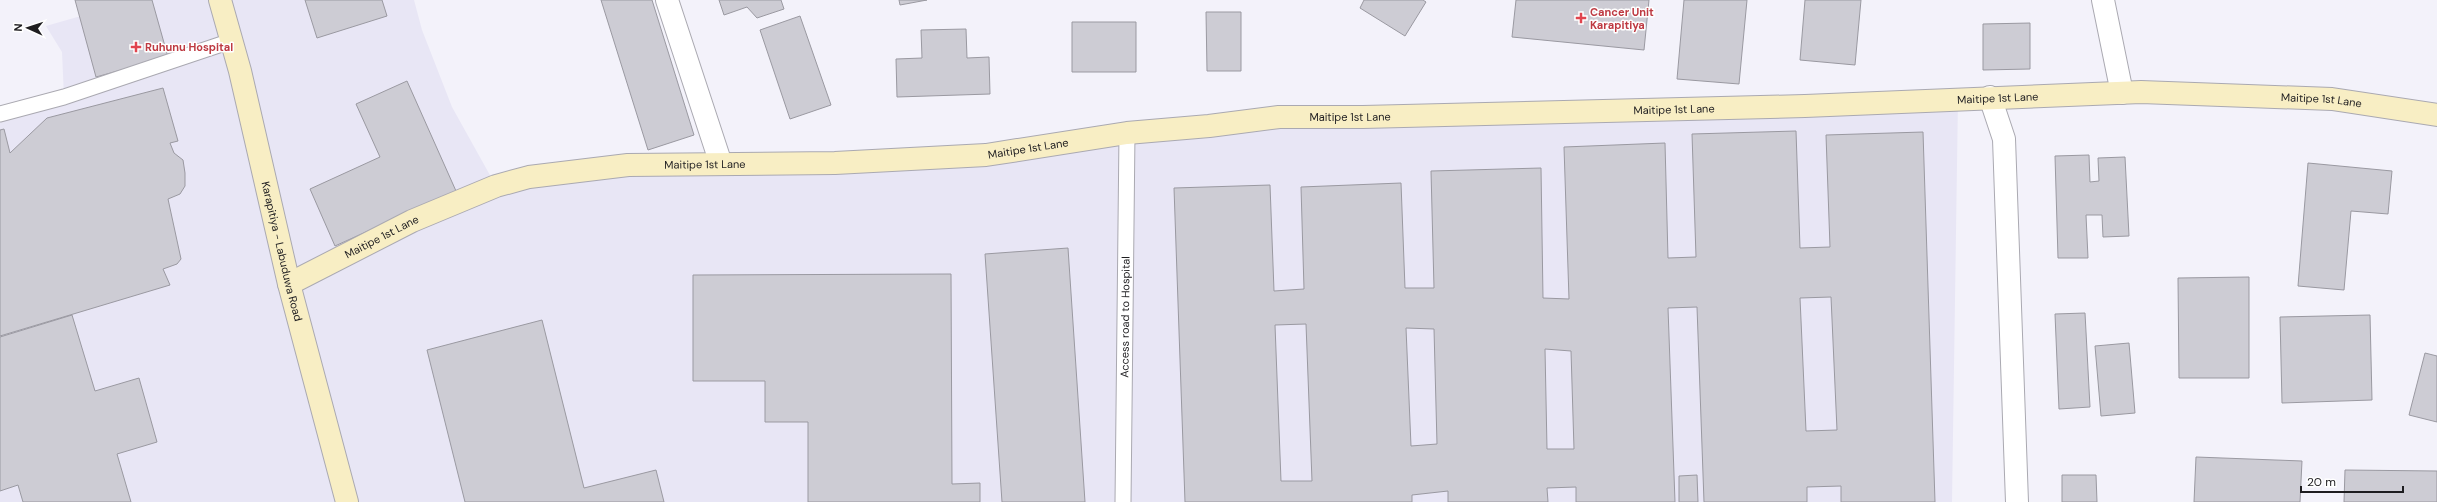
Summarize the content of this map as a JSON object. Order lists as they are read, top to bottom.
{
  "streets": {
    "street": ["Maitipe 1st Lane", "Karapitiya - Labuduwa Road"],
    "lane": ["Access road to Hospital"]
  },
  "crossings": [
    ["Maitipe 1st Lane", "Karapitiya - Labuduwa Road"],
    ["Maitipe 1st Lane", "Access road to Hospital"]
  ],
  "places": {
    "health": ["Cancer Unit Karapitiya", "Ruhunu Hospital"]
  },
  "scale_bar": "20 m",
  "north": "left"
}
